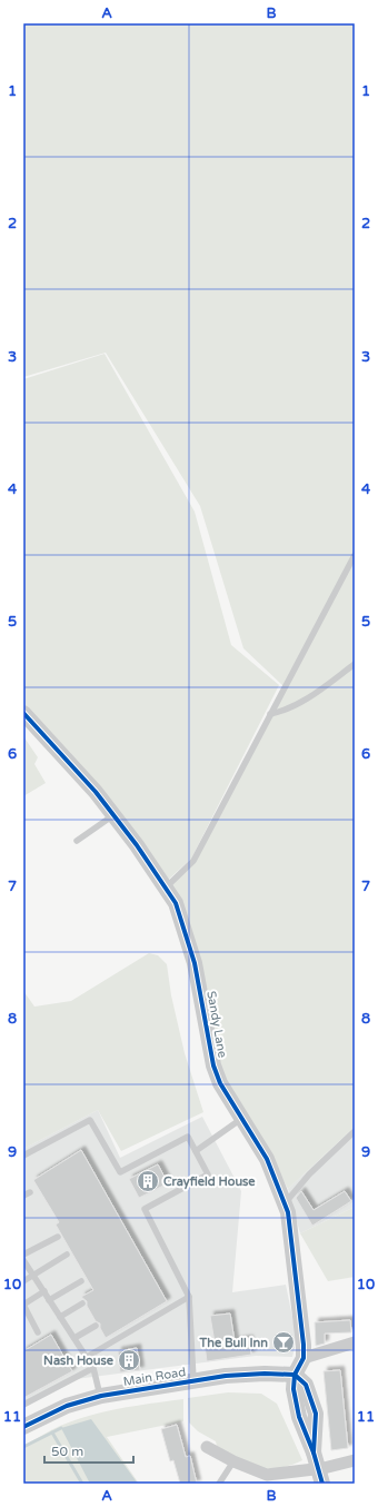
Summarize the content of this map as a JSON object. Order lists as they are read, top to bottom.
{
  "streets": {
    "street": ["Sandy Lane", "Main Road"]
  },
  "places": {
    "building": ["Crayfield House", "Nash House"],
    "bar": ["The Bull Inn"]
  },
  "scale_bar": "50 m",
  "grid": {
    "columns": ["A", "B"],
    "rows": [
      "1",
      "2",
      "3",
      "4",
      "5",
      "6",
      "7",
      "8",
      "9",
      "10",
      "11"
    ]
  }
}
